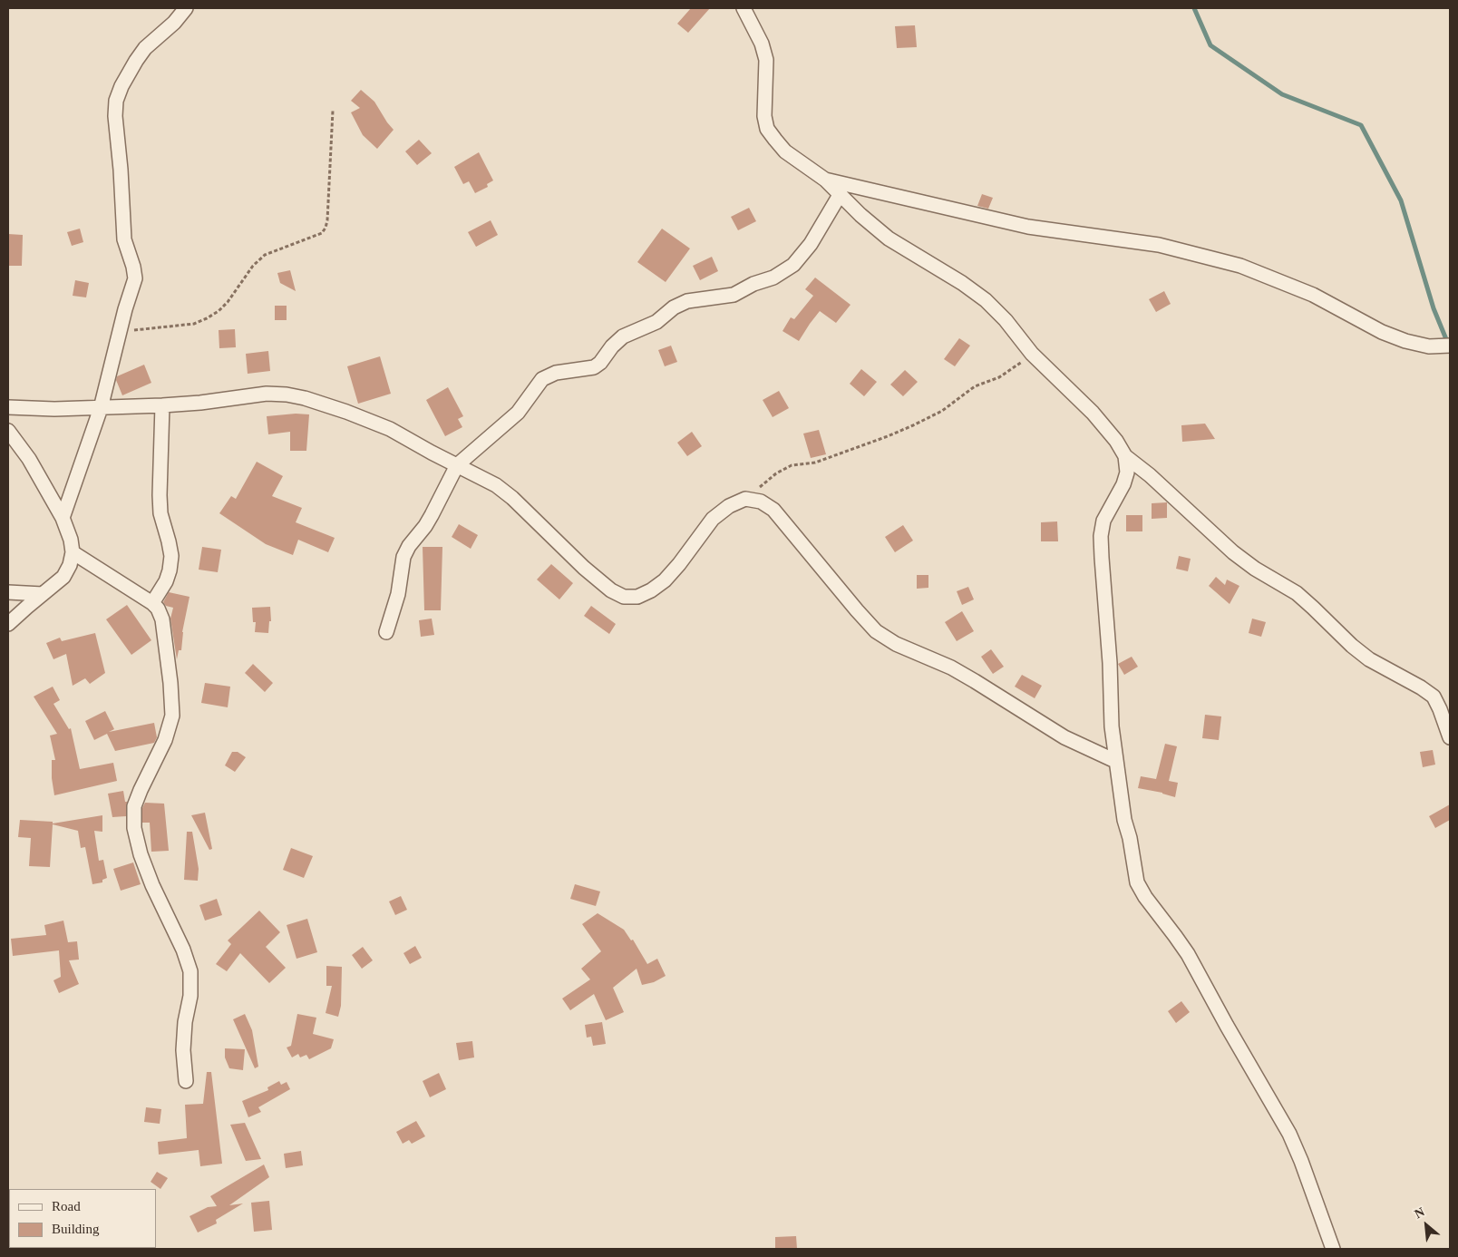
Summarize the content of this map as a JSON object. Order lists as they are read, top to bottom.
{
  "legend": ["Road", "Building"],
  "north": "top left"
}
